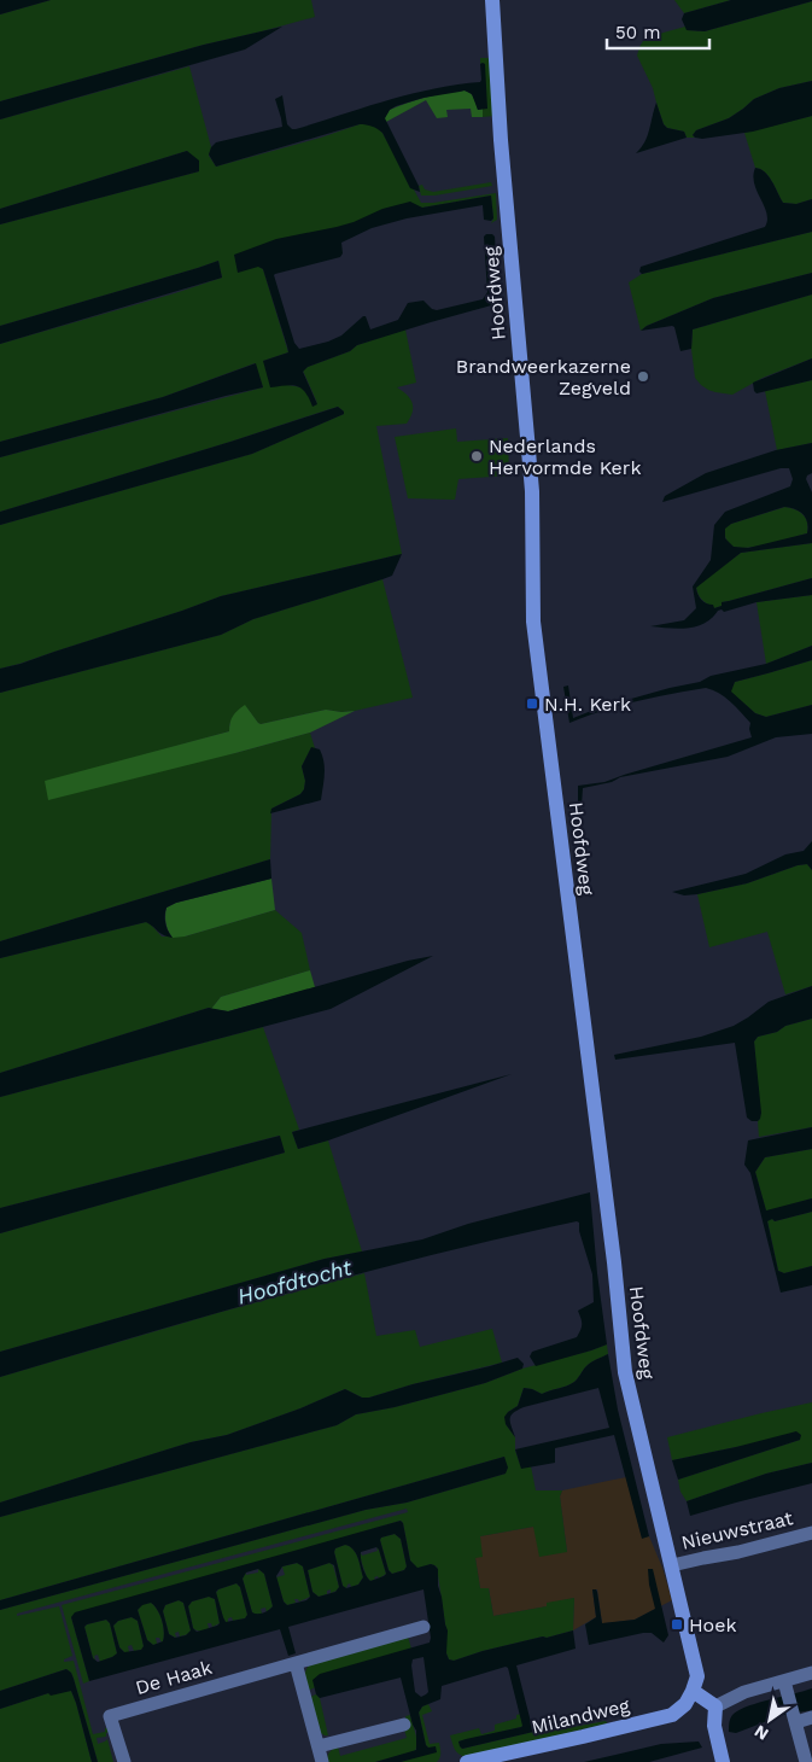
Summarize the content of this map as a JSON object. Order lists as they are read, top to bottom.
{
  "streets": {
    "street": [
      "Hoofdweg",
      "Nieuwstraat",
      "De Haak",
      "Milandweg"
    ]
  },
  "crossings": [
    ["Hoofdweg", "Nieuwstraat"],
    ["Hoofdweg", "Milandweg"]
  ],
  "water": ["Hoofdtocht"],
  "places": {
    "other": ["Brandweerkazerne Zegveld", "Nederlands Hervormde Kerk"],
    "transit": ["N.H. Kerk", "Hoek"]
  },
  "scale_bar": "50 m",
  "north": "bottom left"
}
